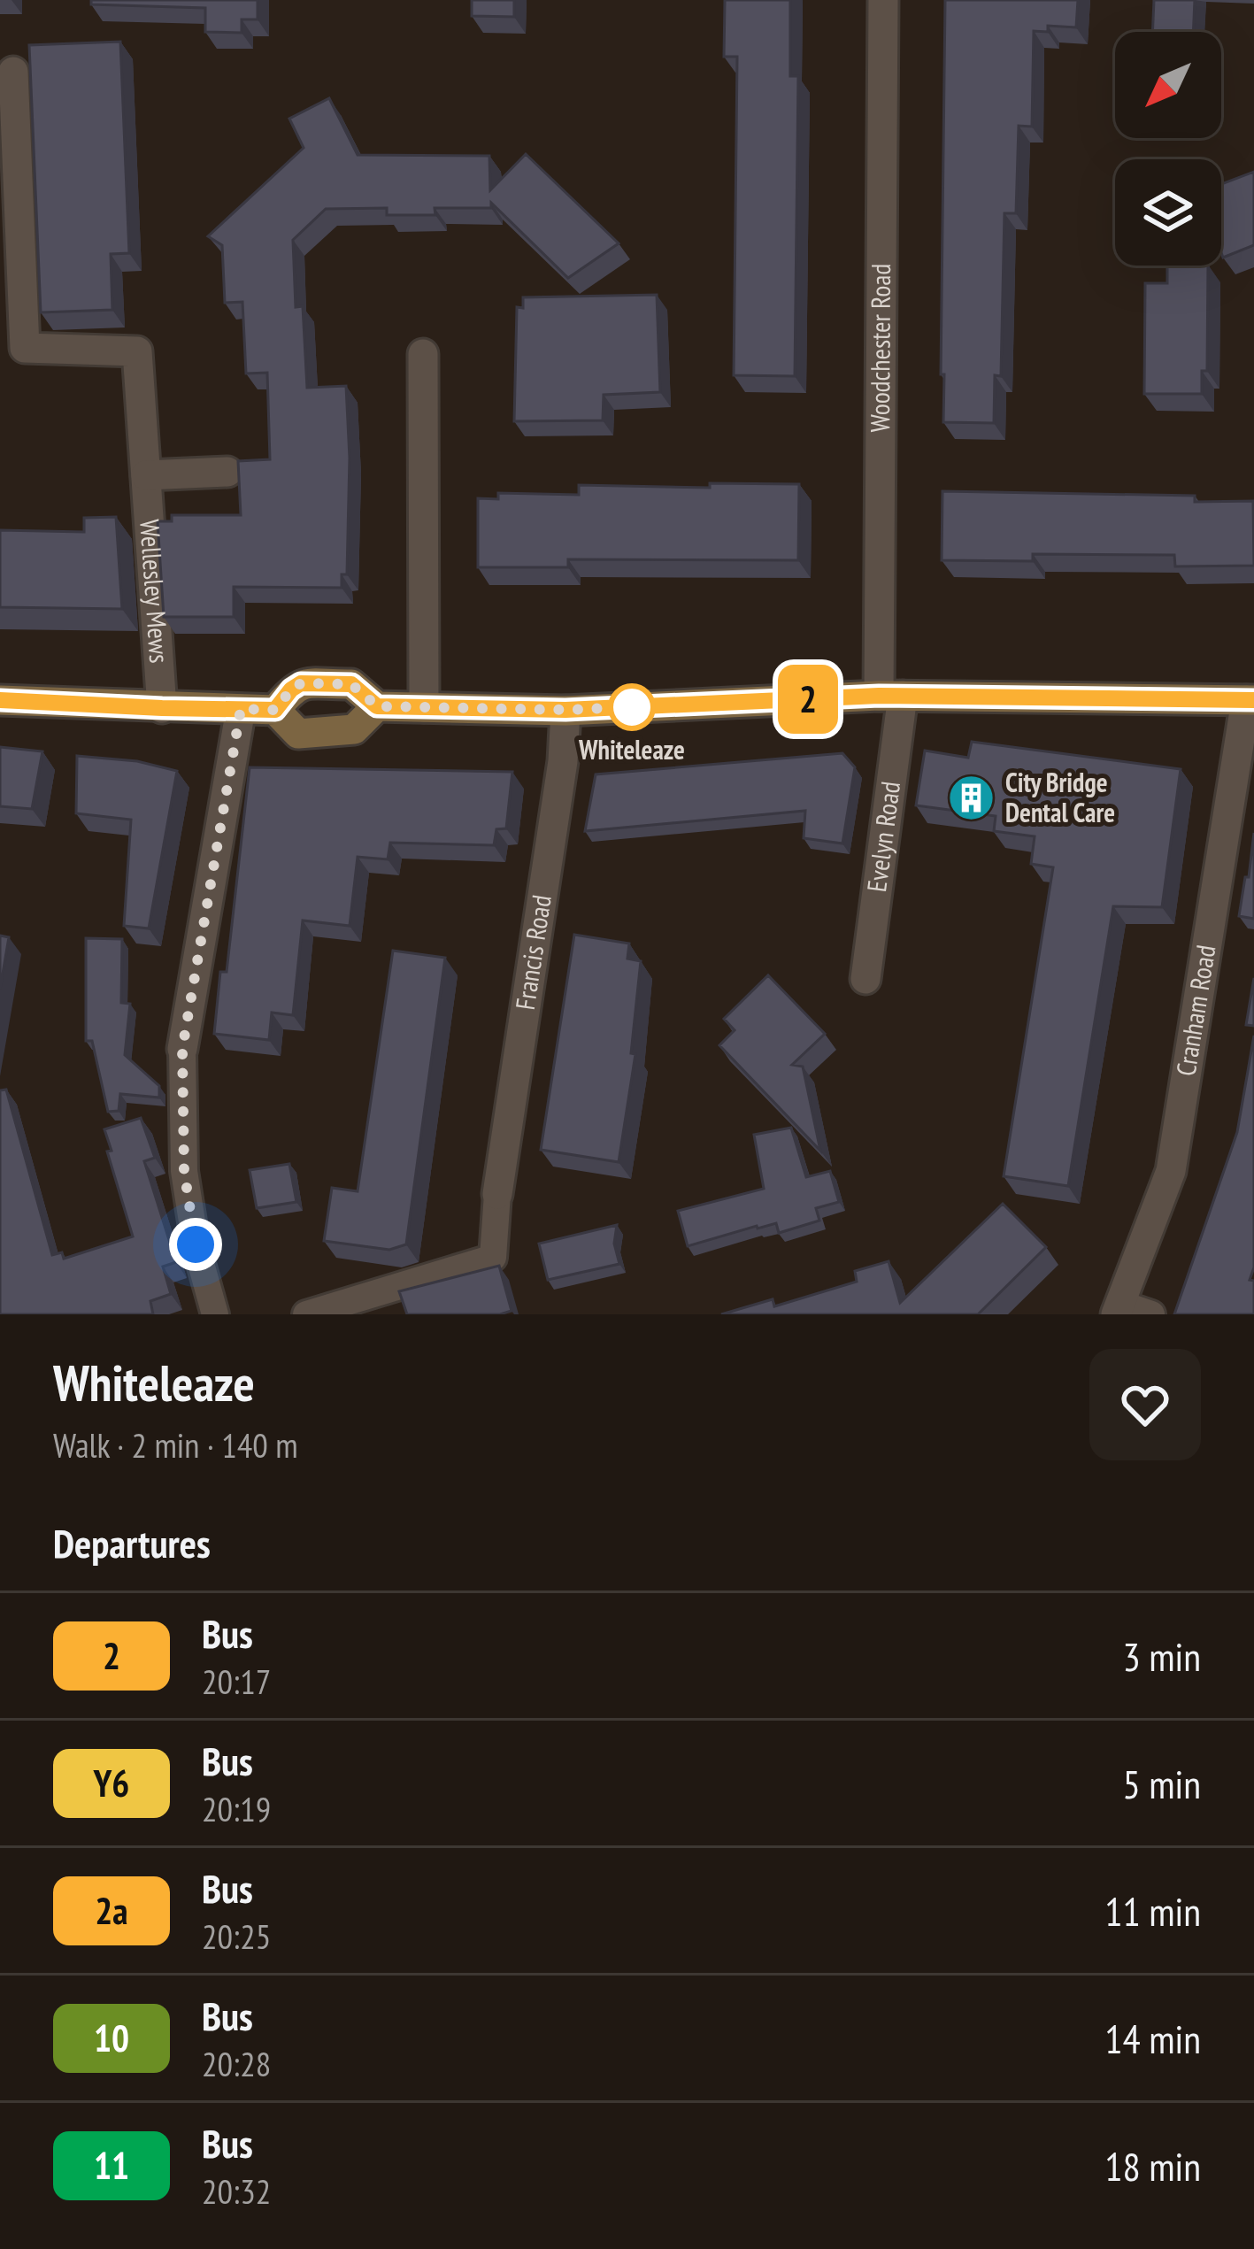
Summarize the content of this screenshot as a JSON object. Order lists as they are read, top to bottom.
{
  "streets": {
    "street": [
      "Woodchester Road",
      "Wellesley Mews",
      "Evelyn Road",
      "Francis Road",
      "Cranham Road"
    ]
  },
  "crossings": [
    ["Woodchester Road", "Evelyn Road"]
  ],
  "places": {
    "other": ["Whiteleaze"],
    "building": ["City Bridge Dental Care"]
  },
  "lines": ["bus line 2"],
  "north": "bottom left",
  "page": {
    "on_map": "2",
    "heading": [
      ["Whiteleaze", "Walk · 2 min · 140 m"],
      "Departures"
    ],
    "list": [
      {
        "mark": "2",
        "name": "Bus",
        "note": "20:17",
        "value": "3 min"
      },
      {
        "mark": "Y6",
        "name": "Bus",
        "note": "20:19",
        "value": "5 min"
      },
      {
        "mark": "2a",
        "name": "Bus",
        "note": "20:25",
        "value": "11 min"
      },
      {
        "mark": "10",
        "name": "Bus",
        "note": "20:28",
        "value": "14 min"
      },
      {
        "mark": "11",
        "name": "Bus",
        "note": "20:32",
        "value": "18 min"
      }
    ]
  }
}
